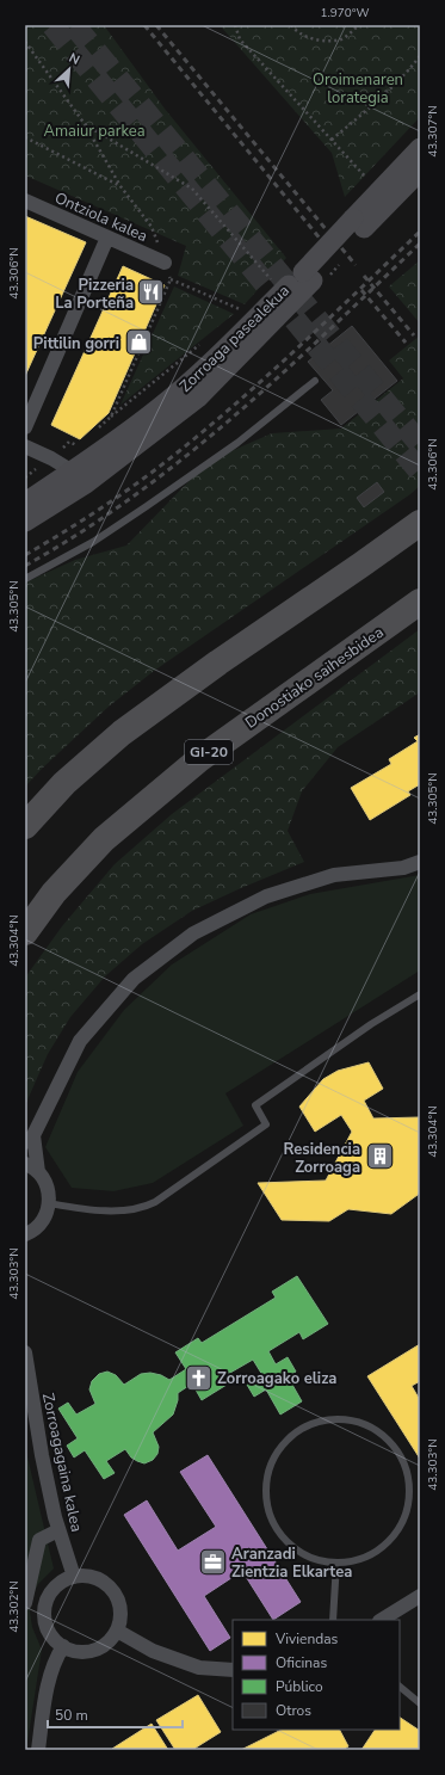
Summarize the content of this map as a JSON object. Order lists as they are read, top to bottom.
{
  "streets": {
    "highway": ["Donostiako saihesbidea", "GI-20"],
    "main road": ["Zorroaga pasealekua"],
    "street": ["Ontziola kalea", "Zorroagagaina kalea"]
  },
  "parks": ["Oroimenaren lorategia", "Amaiur parkea"],
  "places": {
    "restaurant": ["Pizzeria La Porteña"],
    "shop": ["Pittilin gorri"],
    "building": ["Residencia Zorroaga"],
    "church": ["Zorroagako eliza"],
    "office": ["Aranzadi Zientzia Elkartea"]
  },
  "legend": [
    "Viviendas",
    "Oficinas",
    "Público",
    "Otros"
  ],
  "scale_bar": "50 m",
  "north": "top right",
  "coordinates": [
    "1.970°W",
    "43.307°N",
    "43.306°N",
    "43.305°N",
    "43.304°N",
    "43.303°N",
    "43.302°N"
  ]
}
